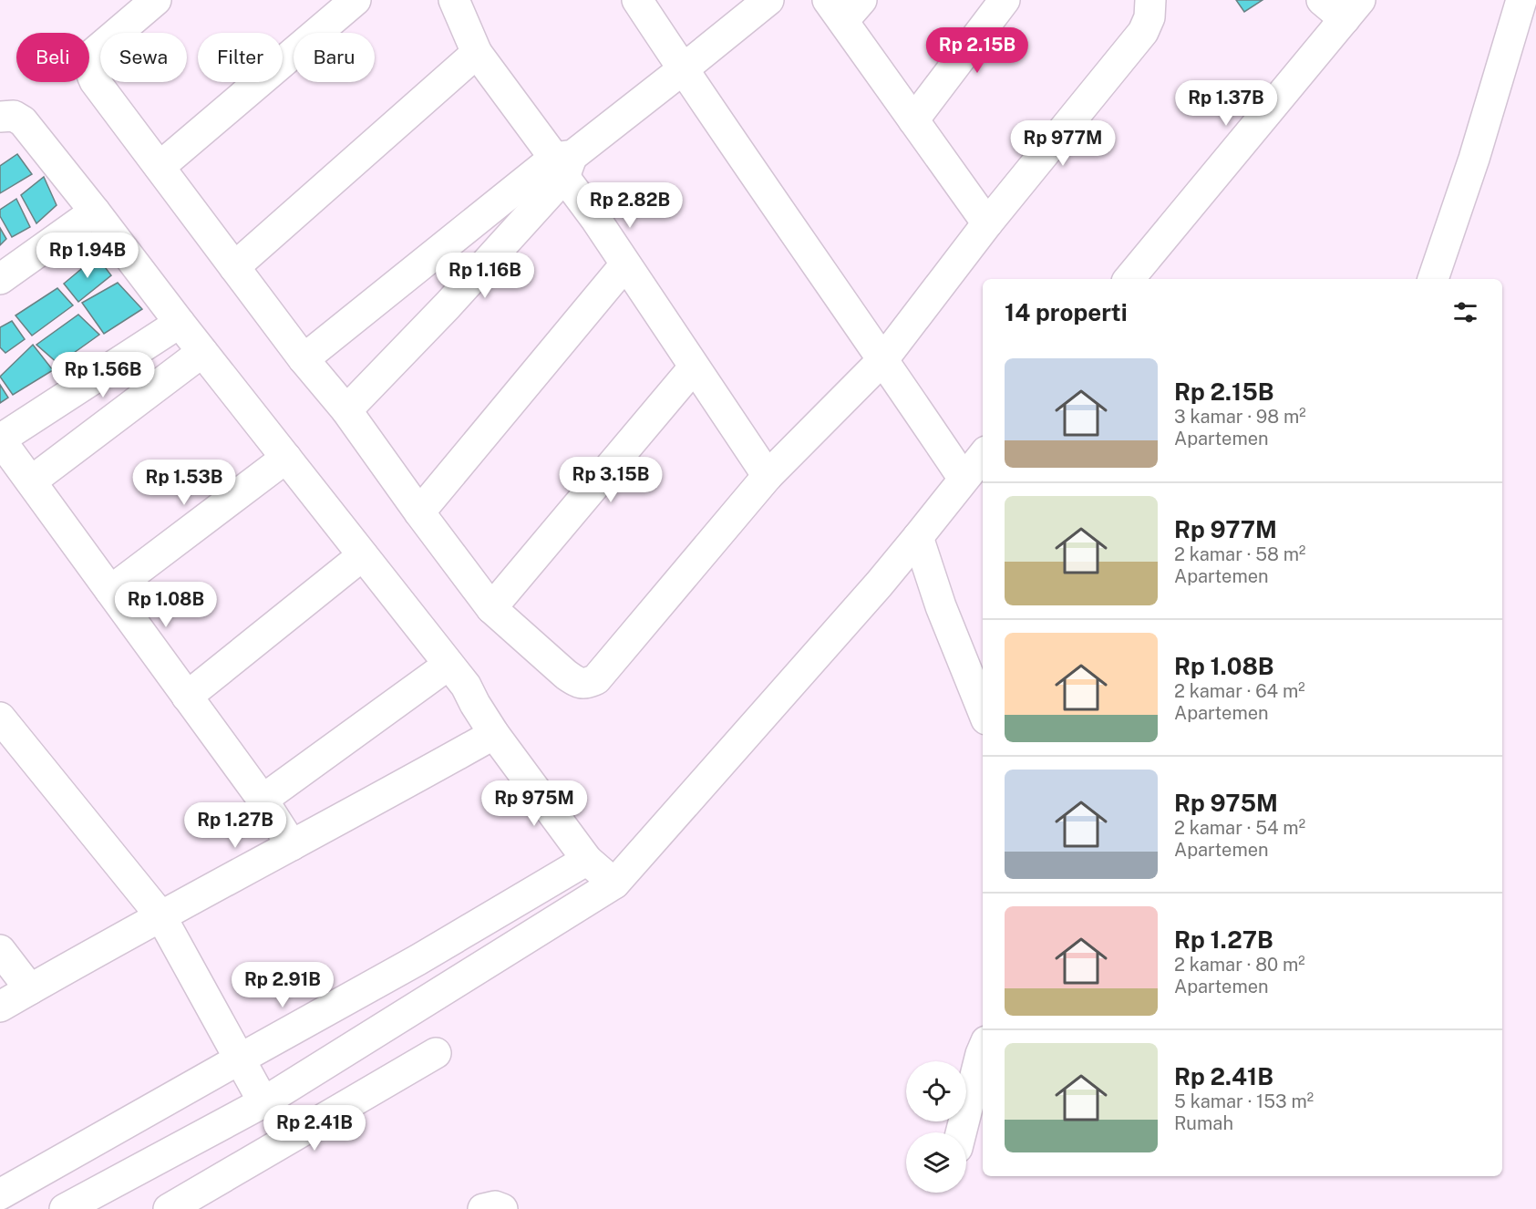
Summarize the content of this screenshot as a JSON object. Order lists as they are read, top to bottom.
{
  "page": {
    "price": [
      "Rp 2.15B",
      "Rp 1.37B",
      "Rp 977M",
      "Rp 2.82B",
      "Rp 1.94B",
      "Rp 1.16B",
      "Rp 1.56B",
      "Rp 3.15B",
      "Rp 1.53B",
      "Rp 1.08B",
      "Rp 975M",
      "Rp 1.27B",
      "Rp 2.91B",
      "Rp 2.41B"
    ],
    "chip": [
      "Beli",
      "Sewa",
      "Filter",
      "Baru"
    ],
    "heading": "14 properti",
    "list": [
      {
        "name": "Rp 2.15B",
        "note": "3 kamar · 98 m² · Apartemen"
      },
      {
        "name": "Rp 977M",
        "note": "2 kamar · 58 m² · Apartemen"
      },
      {
        "name": "Rp 1.08B",
        "note": "2 kamar · 64 m² · Apartemen"
      },
      {
        "name": "Rp 975M",
        "note": "2 kamar · 54 m² · Apartemen"
      },
      {
        "name": "Rp 1.27B",
        "note": "2 kamar · 80 m² · Apartemen"
      },
      {
        "name": "Rp 2.41B",
        "note": "5 kamar · 153 m² · Rumah"
      }
    ]
  }
}
